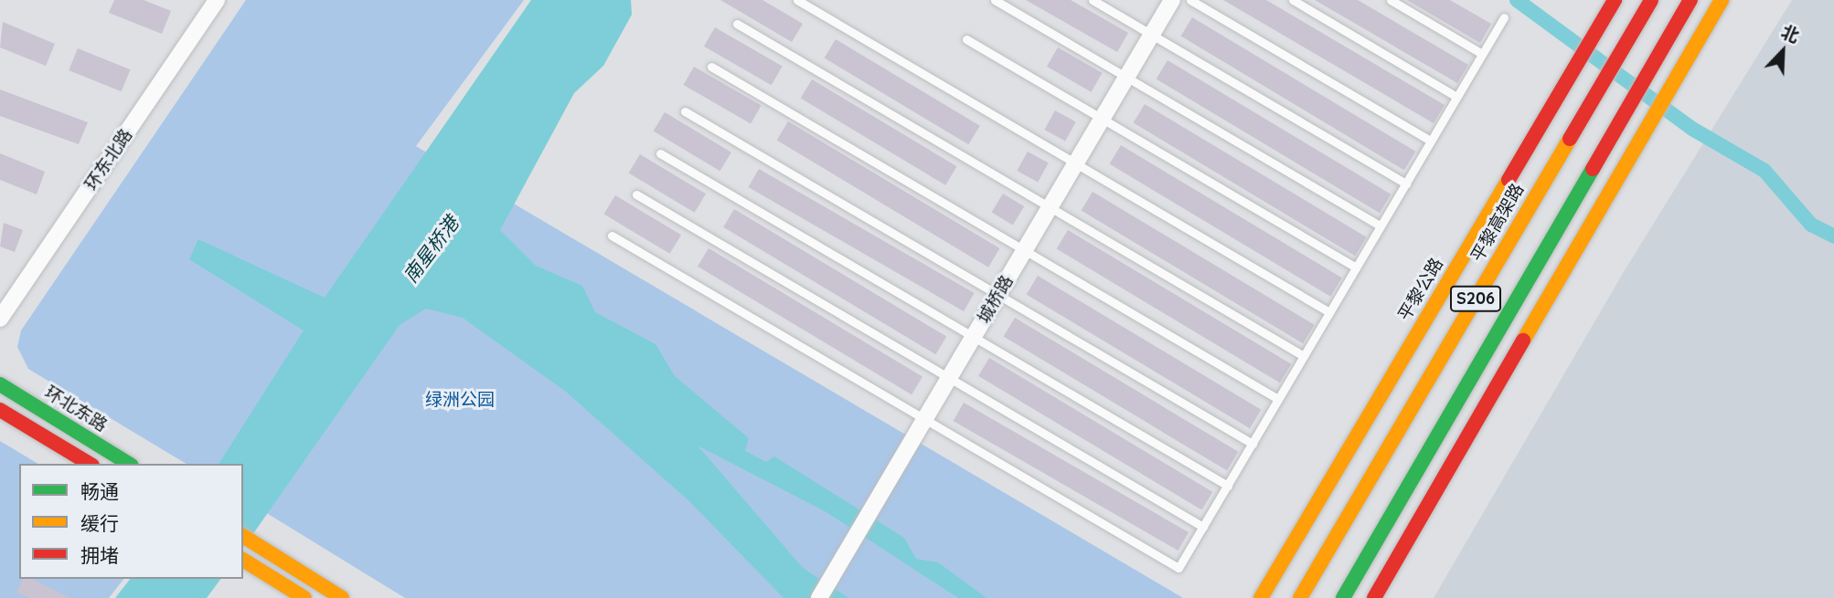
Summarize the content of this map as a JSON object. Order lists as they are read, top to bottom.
{
  "streets": {
    "main road": [
      "平黎高架路",
      "平黎公路",
      "S206",
      "环北东路"
    ],
    "street": ["环东北路", "城桥路"]
  },
  "water": ["南星桥港"],
  "parks": ["绿洲公园"],
  "legend": ["畅通", "缓行", "拥堵"],
  "north": "top right"
}
